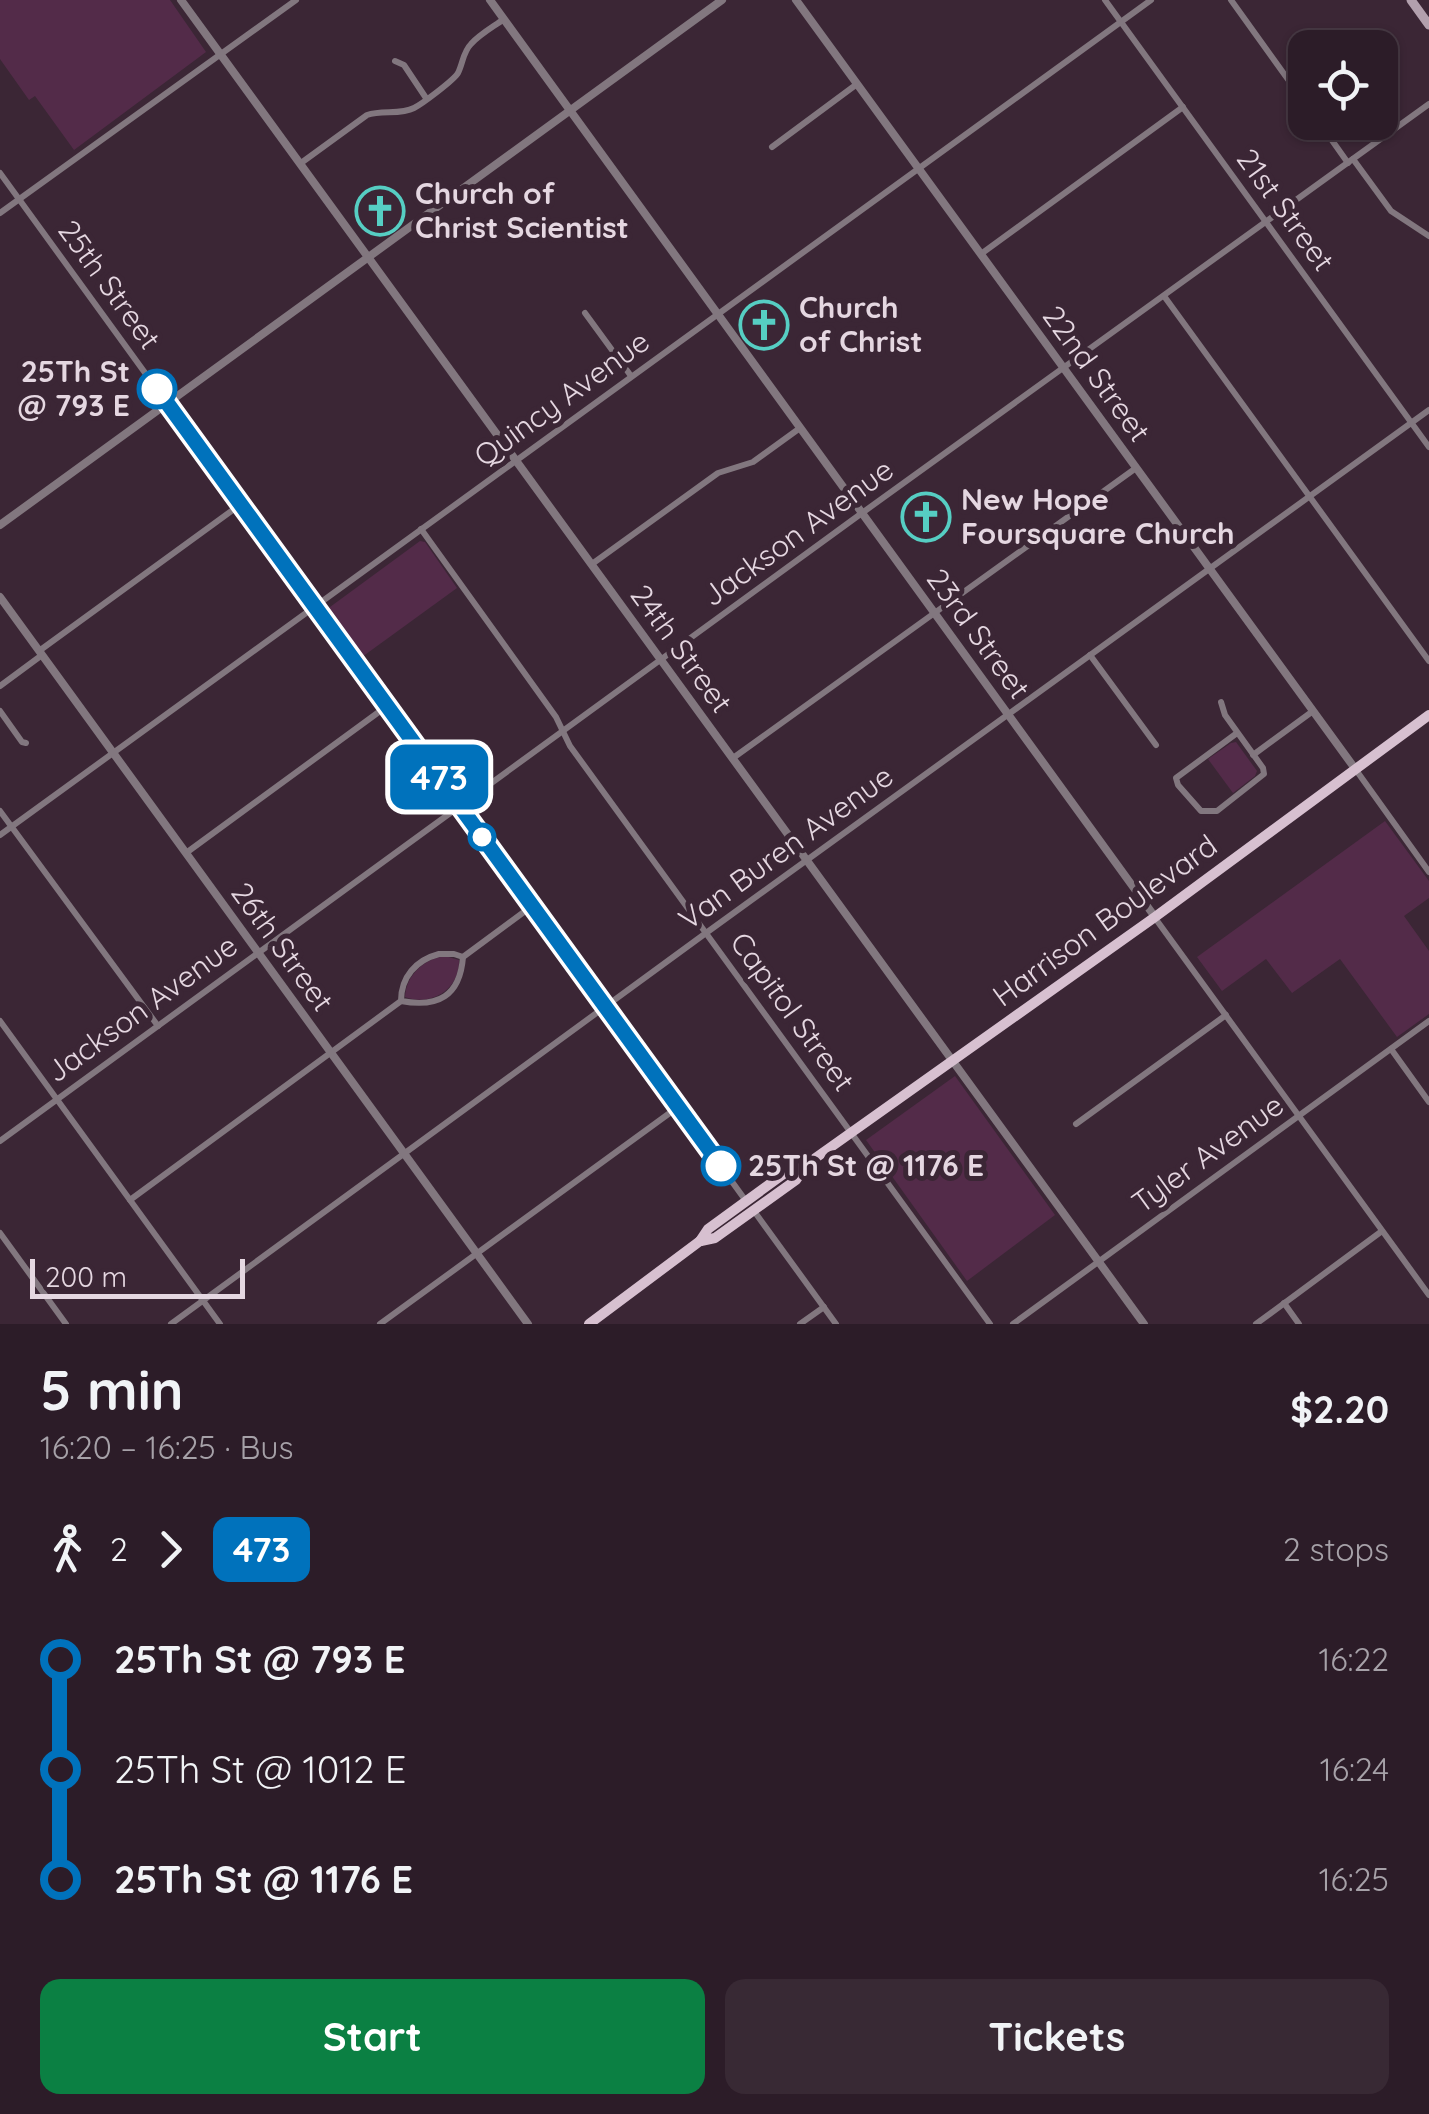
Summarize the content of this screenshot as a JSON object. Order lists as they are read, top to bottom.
{
  "streets": {
    "main road": ["Harrison Boulevard"],
    "street": [
      "21st Street",
      "25th Street",
      "22nd Street",
      "Quincy Avenue",
      "Jackson Avenue",
      "23rd Street",
      "24th Street",
      "Van Buren Avenue",
      "26th Street",
      "Capitol Street",
      "Tyler Avenue"
    ]
  },
  "crossings": [
    ["21st Street", "Quincy Avenue"],
    ["21st Street", "Jackson Avenue"],
    ["21st Street", "Van Buren Avenue"],
    ["25th Street", "Quincy Avenue"],
    ["25th Street", "Jackson Avenue"],
    ["25th Street", "Van Buren Avenue"],
    ["25th Street", "Harrison Boulevard"],
    ["22nd Street", "Quincy Avenue"],
    ["22nd Street", "Jackson Avenue"],
    ["22nd Street", "Van Buren Avenue"],
    ["22nd Street", "Harrison Boulevard"],
    ["Quincy Avenue", "23rd Street"],
    ["Quincy Avenue", "24th Street"],
    ["Quincy Avenue", "26th Street"],
    ["Quincy Avenue", "Capitol Street"],
    ["Jackson Avenue", "23rd Street"],
    ["Jackson Avenue", "24th Street"],
    ["Jackson Avenue", "26th Street"],
    ["Jackson Avenue", "Capitol Street"],
    ["23rd Street", "Van Buren Avenue"],
    ["23rd Street", "Harrison Boulevard"],
    ["23rd Street", "Tyler Avenue"],
    ["24th Street", "Van Buren Avenue"],
    ["24th Street", "Harrison Boulevard"],
    ["24th Street", "Tyler Avenue"],
    ["Van Buren Avenue", "26th Street"],
    ["Van Buren Avenue", "Capitol Street"],
    ["Harrison Boulevard", "Capitol Street"]
  ],
  "places": {
    "church": ["Church of Christ Scientist", "Church of Christ", "New Hope Foursquare Church"],
    "other": ["25Th St @ 793 E", "25Th St @ 1176 E"]
  },
  "lines": ["bus line 473"],
  "scale_bar": "200 m",
  "page": {
    "on_map": "473",
    "scale": "200 m",
    "heading": ["5 min", "16:20 – 16:25 · Bus", "$2.20"],
    "legs": ["2", "473", "2 stops"],
    "list": [
      {
        "name": "25Th St @ 793 E",
        "value": "16:22"
      },
      {
        "name": "25Th St @ 1012 E",
        "value": "16:24"
      },
      {
        "name": "25Th St @ 1176 E",
        "value": "16:25"
      }
    ],
    "buttons": ["Start", "Tickets"]
  }
}
